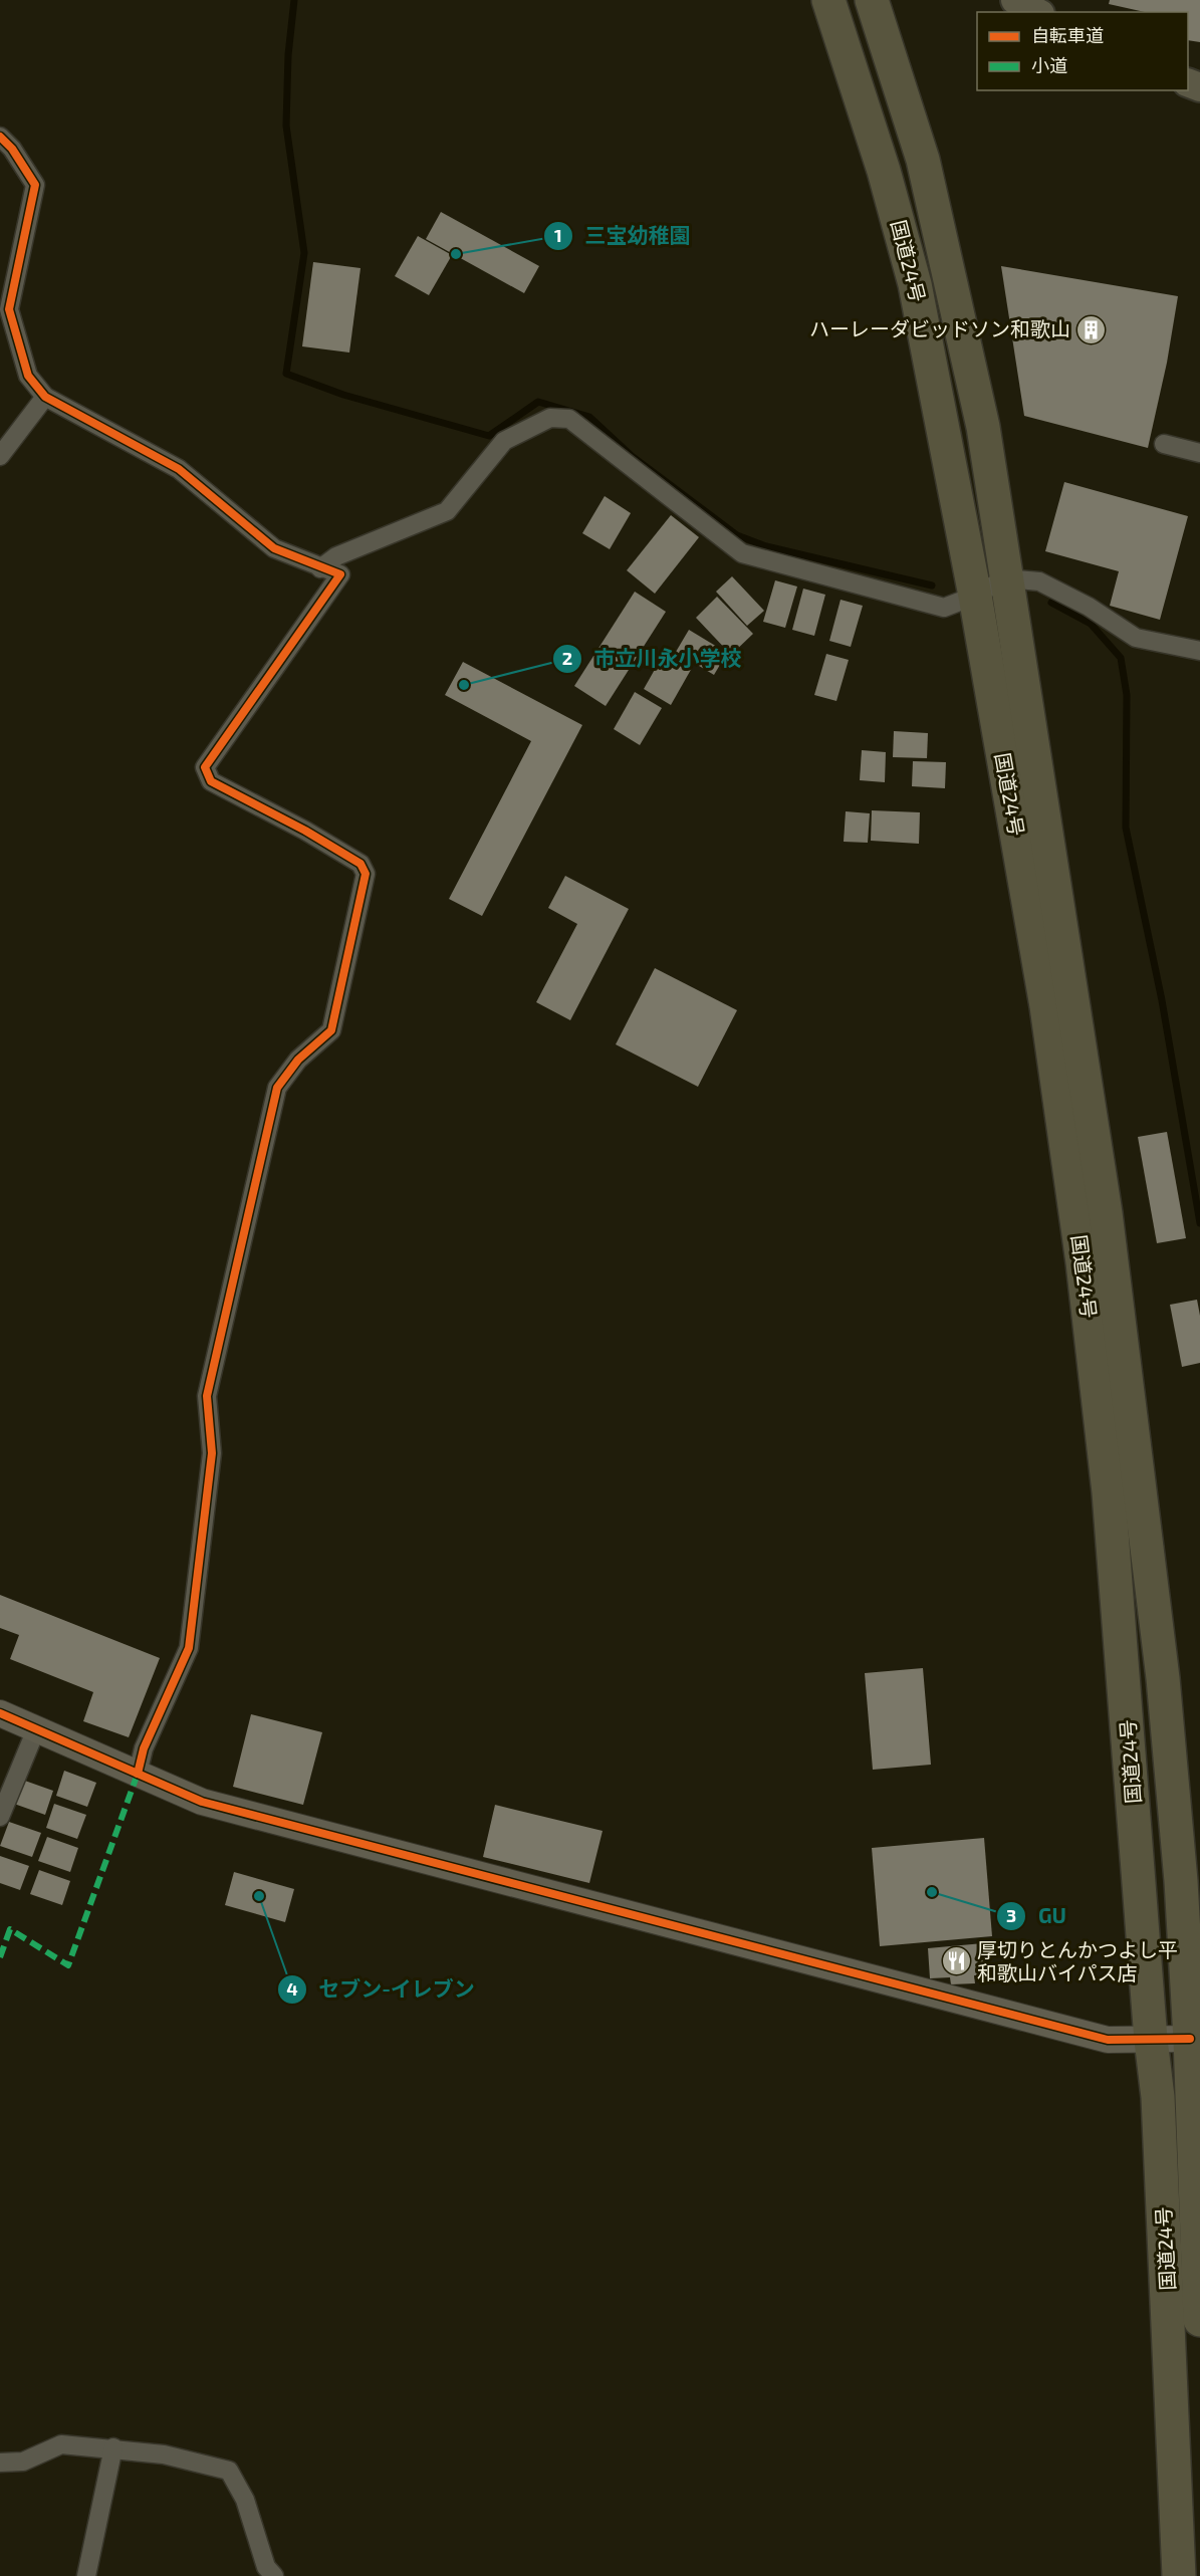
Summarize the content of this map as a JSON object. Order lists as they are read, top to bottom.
{
  "streets": {
    "highway": ["国道24号"]
  },
  "places": {
    "other": [
      "三宝幼稚園",
      "市立川永小学校",
      "GU",
      "セブン-イレブン"
    ],
    "building": ["ハーレーダビッドソン和歌山"],
    "restaurant": ["厚切りとんかつよし平 和歌山バイパス店"]
  },
  "legend": ["自転車道", "小道"]
}
